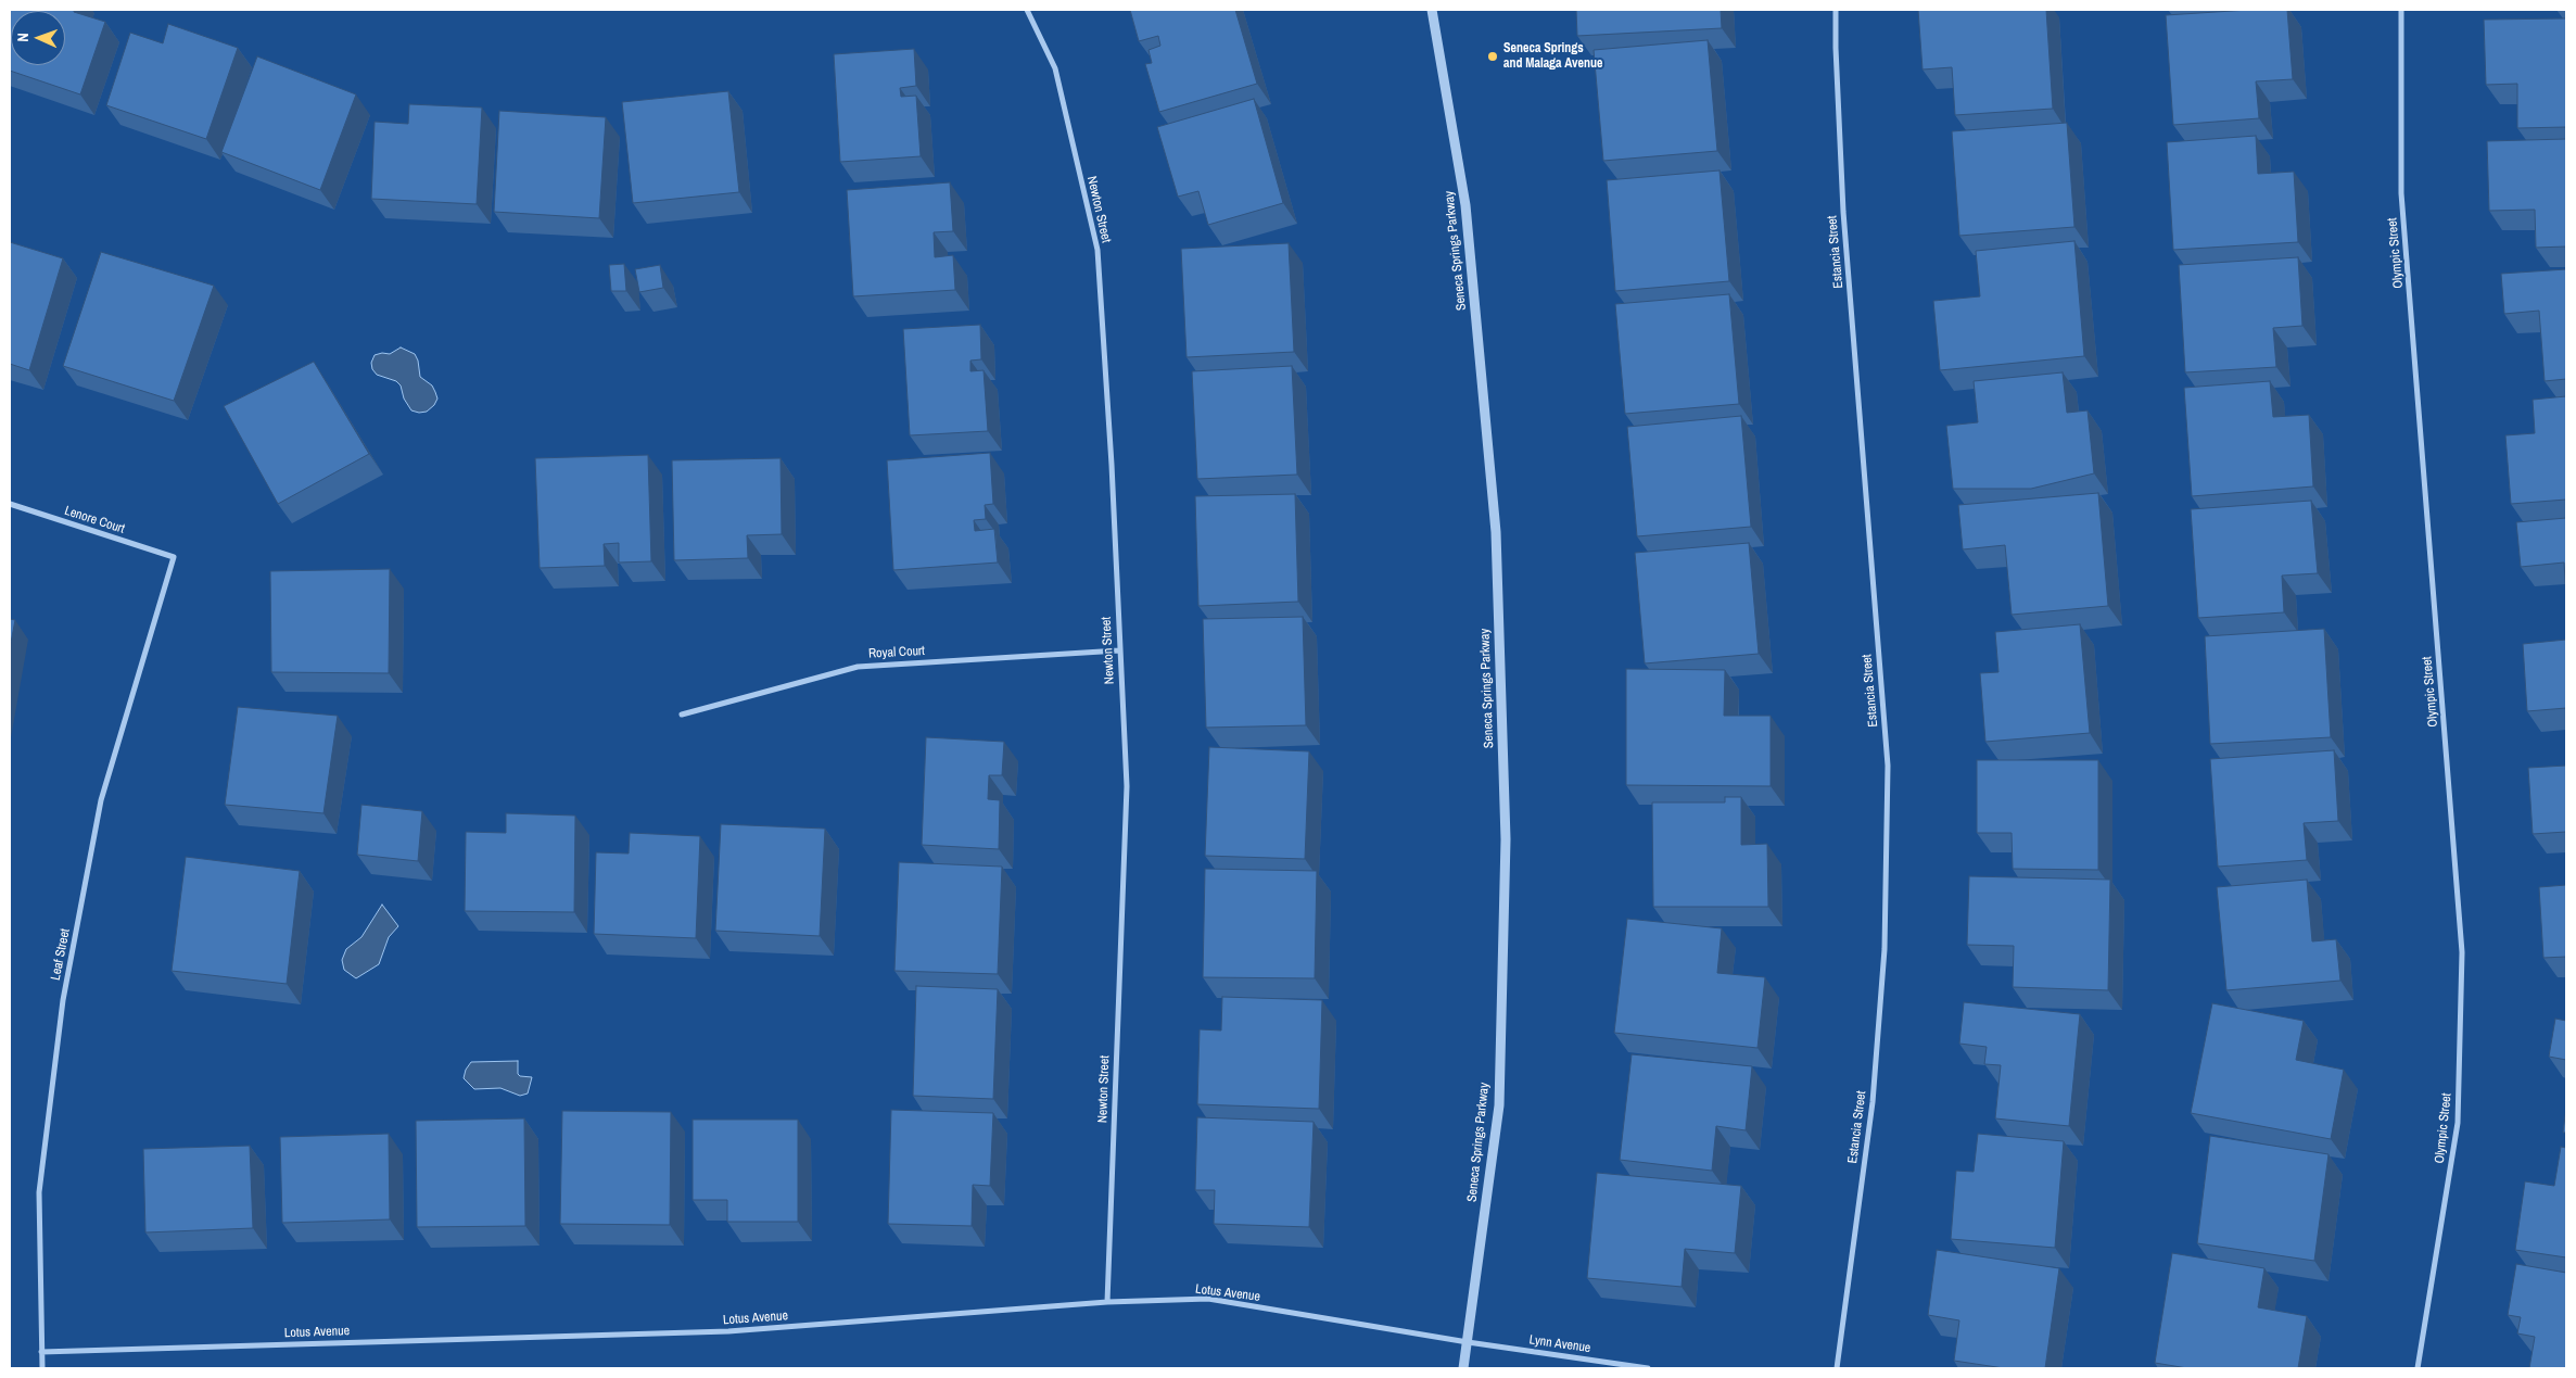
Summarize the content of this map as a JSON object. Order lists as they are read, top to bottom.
{
  "streets": {
    "street": [
      "Newton Street",
      "Seneca Springs Parkway",
      "Estancia Street",
      "Olympic Street",
      "Lenore Court",
      "Royal Court",
      "Leaf Street",
      "Lotus Avenue",
      "Lynn Avenue"
    ]
  },
  "crossings": [
    ["Newton Street", "Royal Court"],
    ["Newton Street", "Lotus Avenue"],
    ["Seneca Springs Parkway", "Lotus Avenue"],
    ["Seneca Springs Parkway", "Lynn Avenue"],
    ["Lenore Court", "Leaf Street"],
    ["Leaf Street", "Lotus Avenue"],
    ["Lotus Avenue", "Lynn Avenue"]
  ],
  "places": ["Seneca Springs and Malaga Avenue"],
  "north": "left"
}
